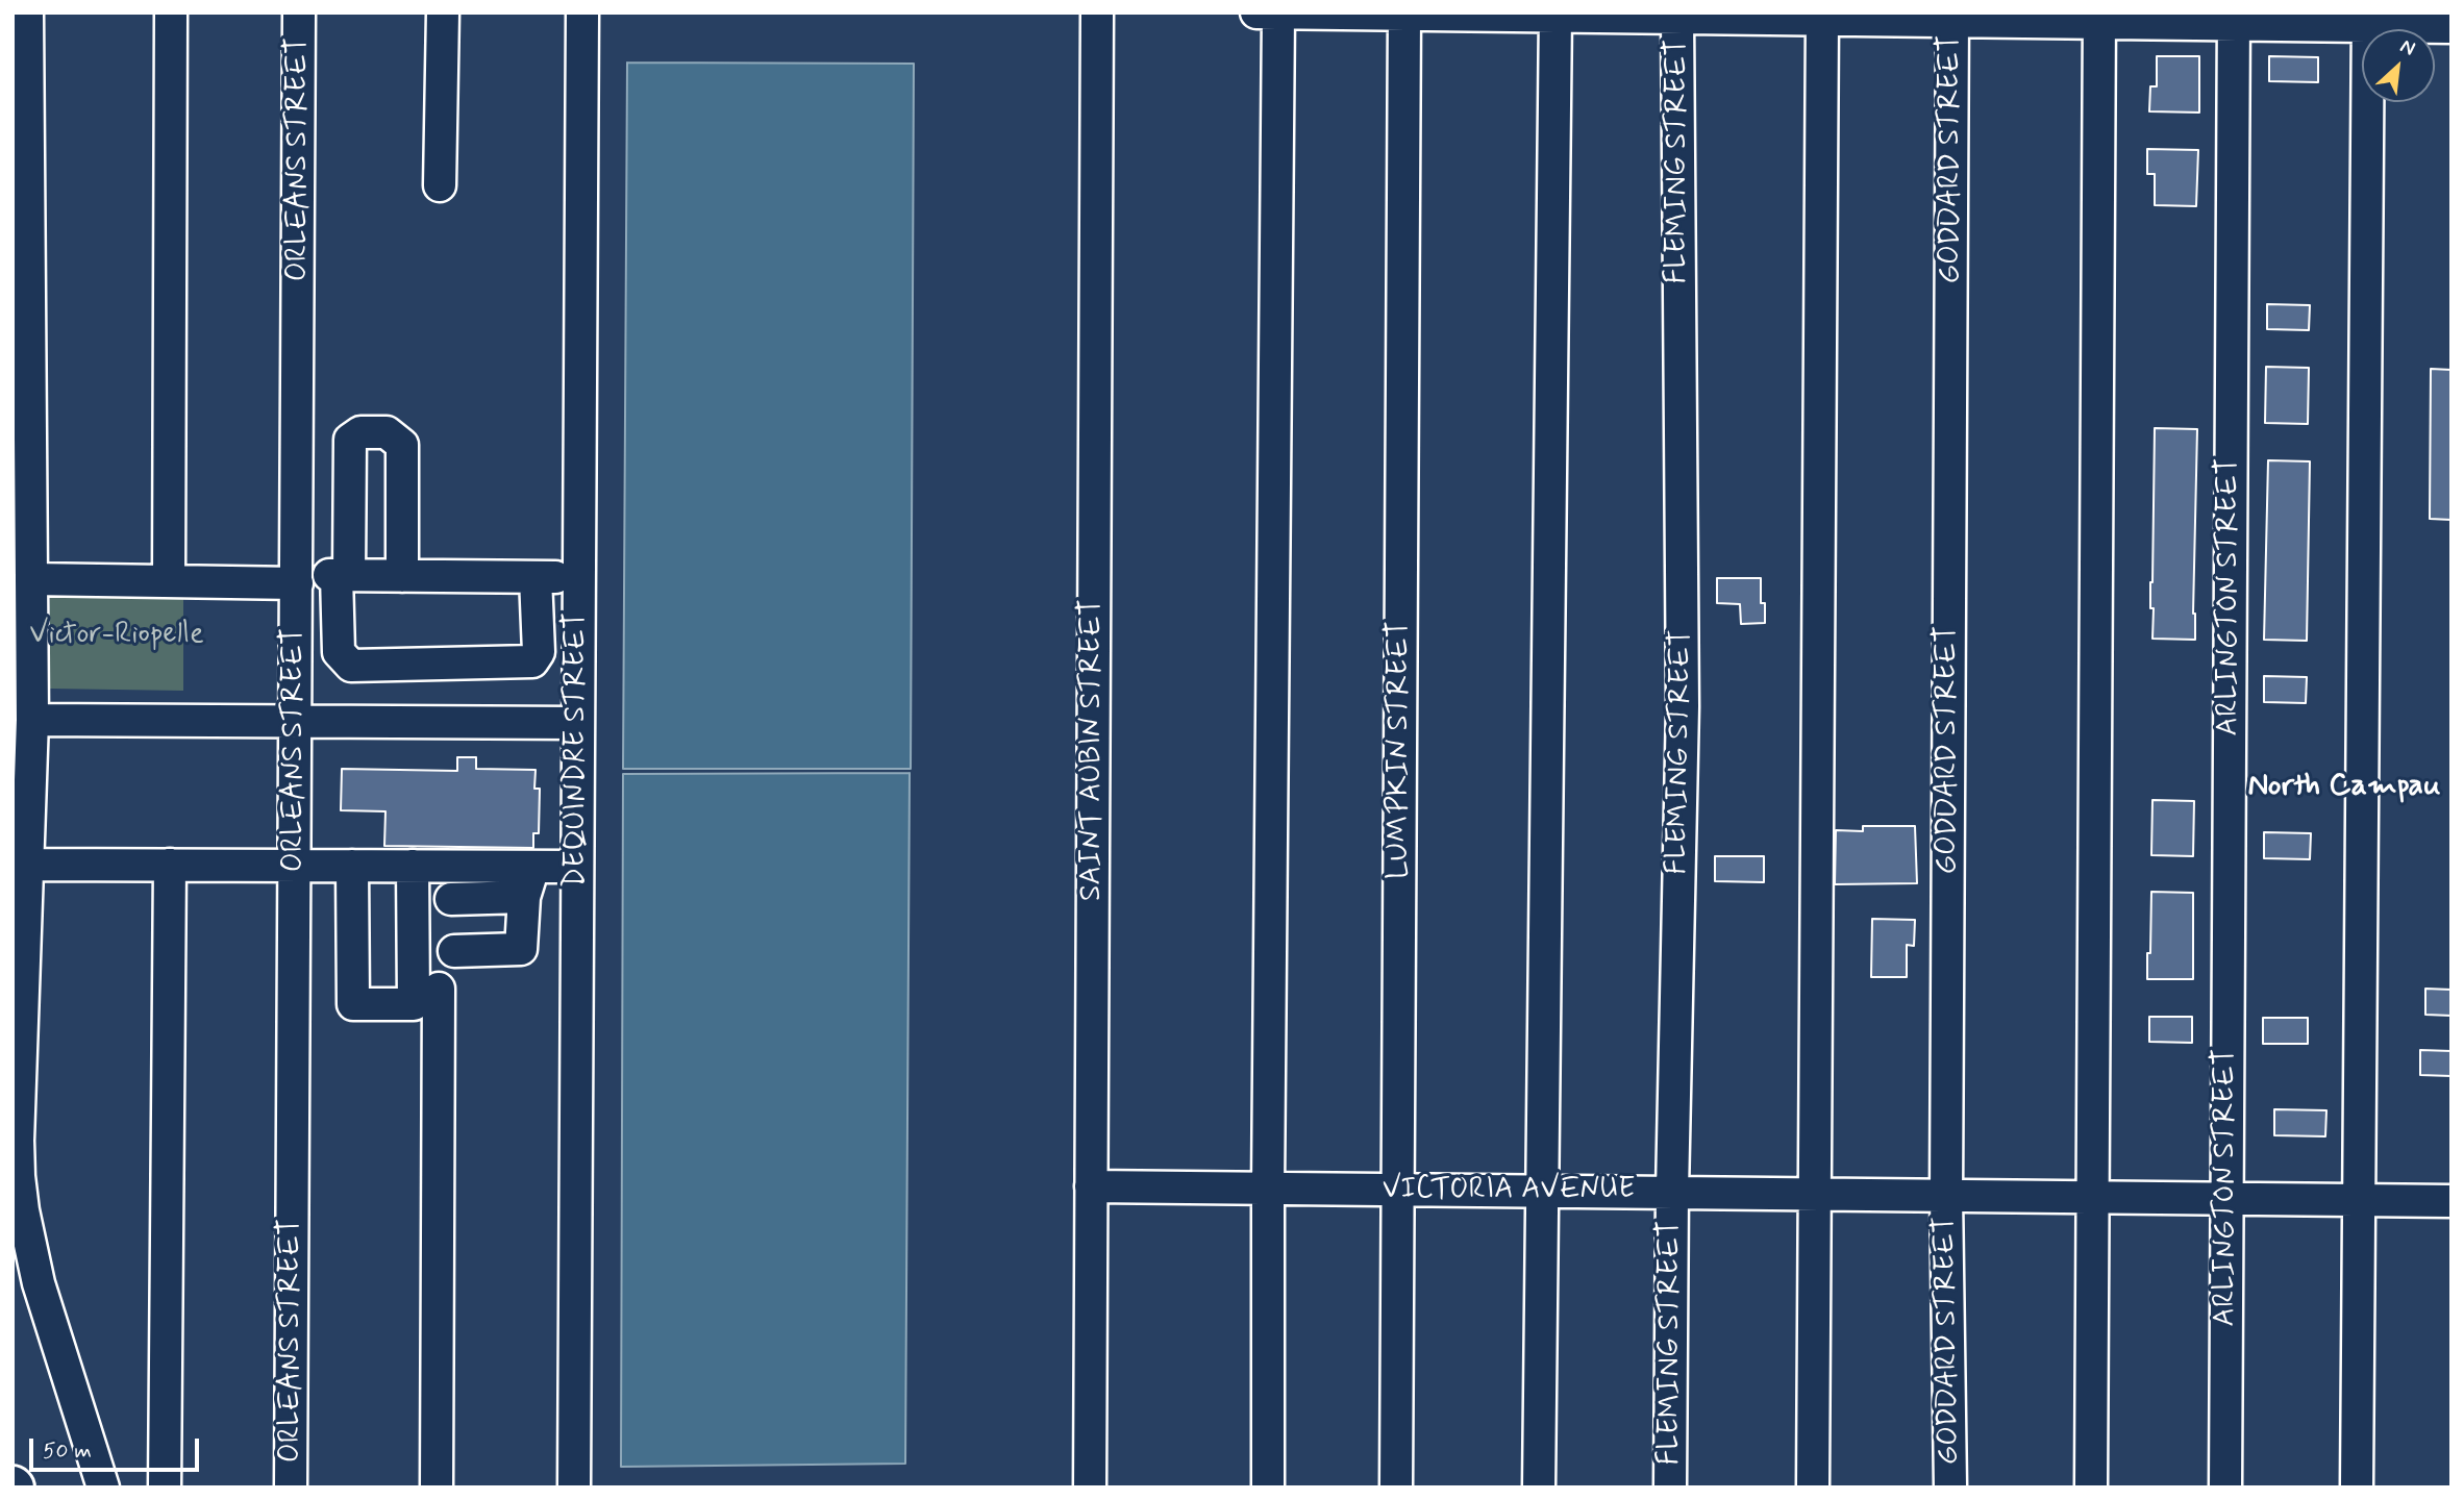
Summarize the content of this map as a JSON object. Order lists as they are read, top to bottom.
{
  "streets": {
    "street": [
      "ORLEANS STREET",
      "GODDARD STREET",
      "FLEMING STREET",
      "ARLINGTON STREET",
      "DEQUINDRE STREET",
      "SAINT AUBIN STREET",
      "LUMPKIN STREET",
      "VICTORIA AVENUE"
    ]
  },
  "crossings": [
    ["GODDARD STREET", "VICTORIA AVENUE"],
    ["FLEMING STREET", "VICTORIA AVENUE"],
    ["ARLINGTON STREET", "VICTORIA AVENUE"],
    ["SAINT AUBIN STREET", "VICTORIA AVENUE"],
    ["LUMPKIN STREET", "VICTORIA AVENUE"]
  ],
  "districts": ["North Campau"],
  "parks": ["Victor-Riopelle"],
  "scale_bar": "50 m",
  "north": "top right"
}
